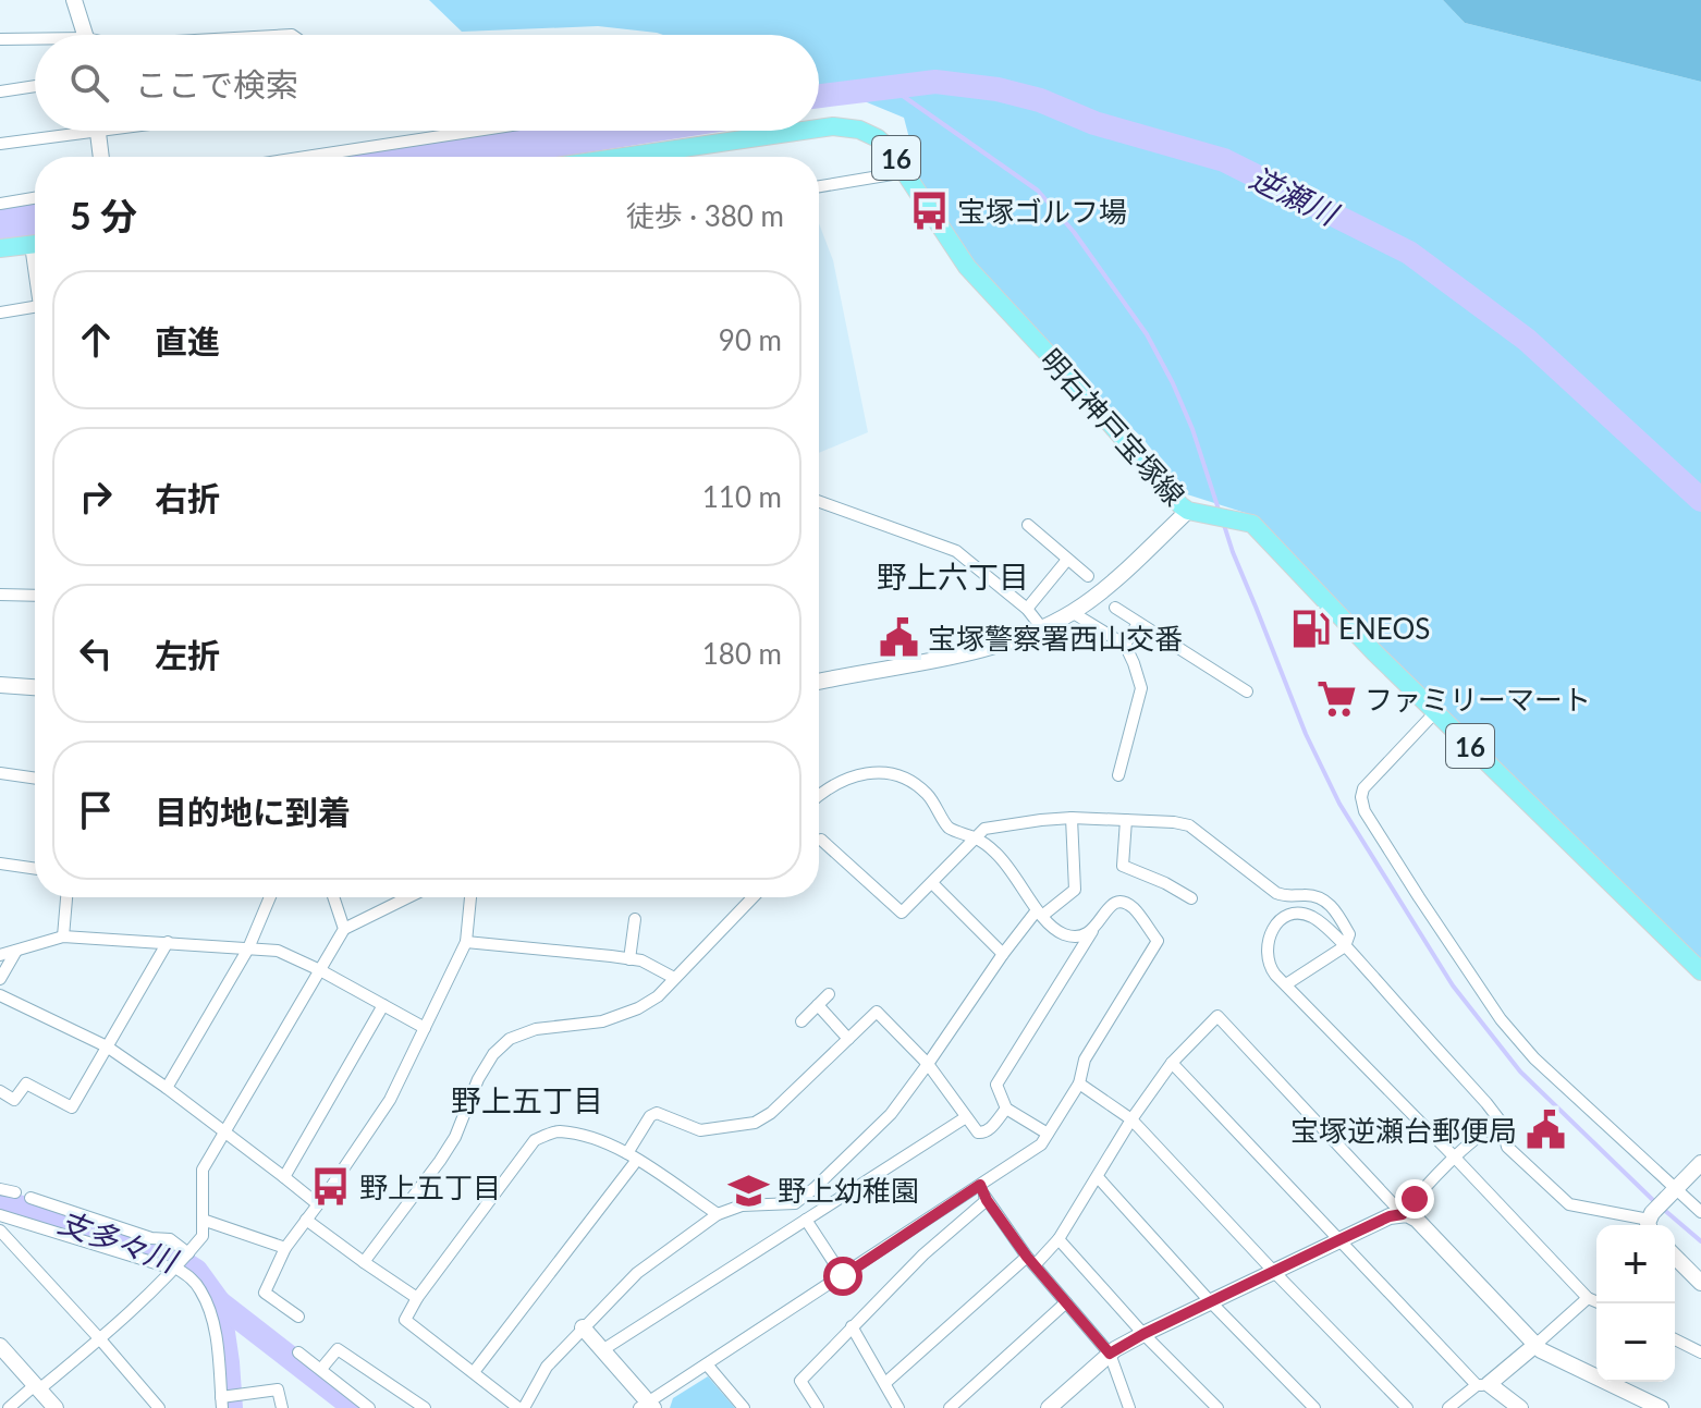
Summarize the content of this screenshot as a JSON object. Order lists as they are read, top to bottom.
{
  "streets": {
    "main road": ["16", "明石神戸宝塚線"]
  },
  "districts": ["野上六丁目", "野上五丁目"],
  "water": ["逆瀬川", "支多々川"],
  "places": {
    "bus stop": ["宝塚ゴルフ場", "野上五丁目"],
    "fuel station": ["ENEOS"],
    "public building": ["宝塚警察署西山交番", "宝塚逆瀬台郵便局"],
    "supermarket": ["ファミリーマート"],
    "school or university": ["野上幼稚園"]
  },
  "page": {
    "search": "ここで検索",
    "heading": ["5 分", "徒歩 · 380 m"],
    "list": [
      ["直進", "90 m"],
      ["右折", "110 m"],
      ["左折", "180 m"],
      "目的地に到着"
    ],
    "map_buttons": ["+", "−"]
  }
}
